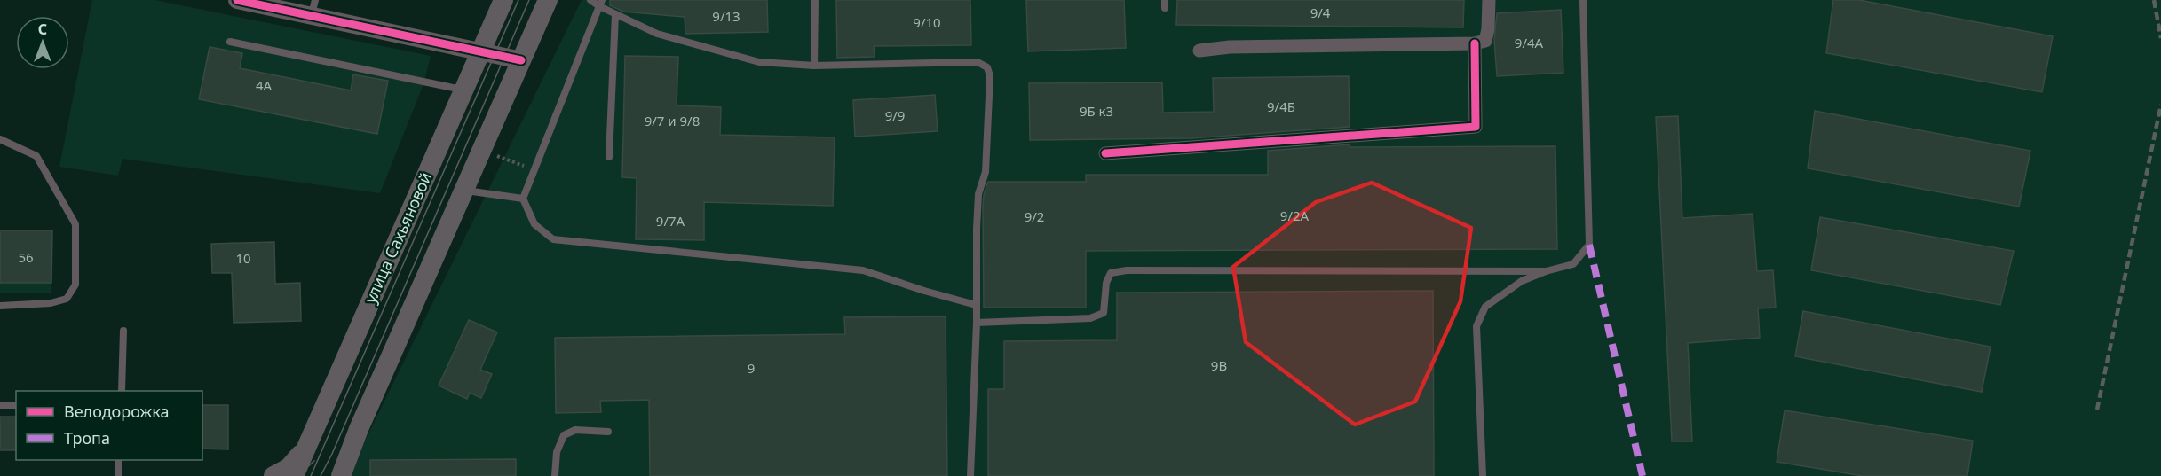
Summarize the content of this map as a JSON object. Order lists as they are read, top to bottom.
{
  "streets": {
    "main road": ["улица Сахьяновой"]
  },
  "house_numbers": [
    "9/4",
    "9/13",
    "9/10",
    "9/4А",
    "4А",
    "9/4Б",
    "9Б к3",
    "9/9",
    "9/7 и 9/8",
    "9/2А",
    "9/2",
    "9/7А",
    "56",
    "10",
    "9В",
    "9"
  ],
  "legend": ["Велодорожка", "Тропа"],
  "north": "top"
}
